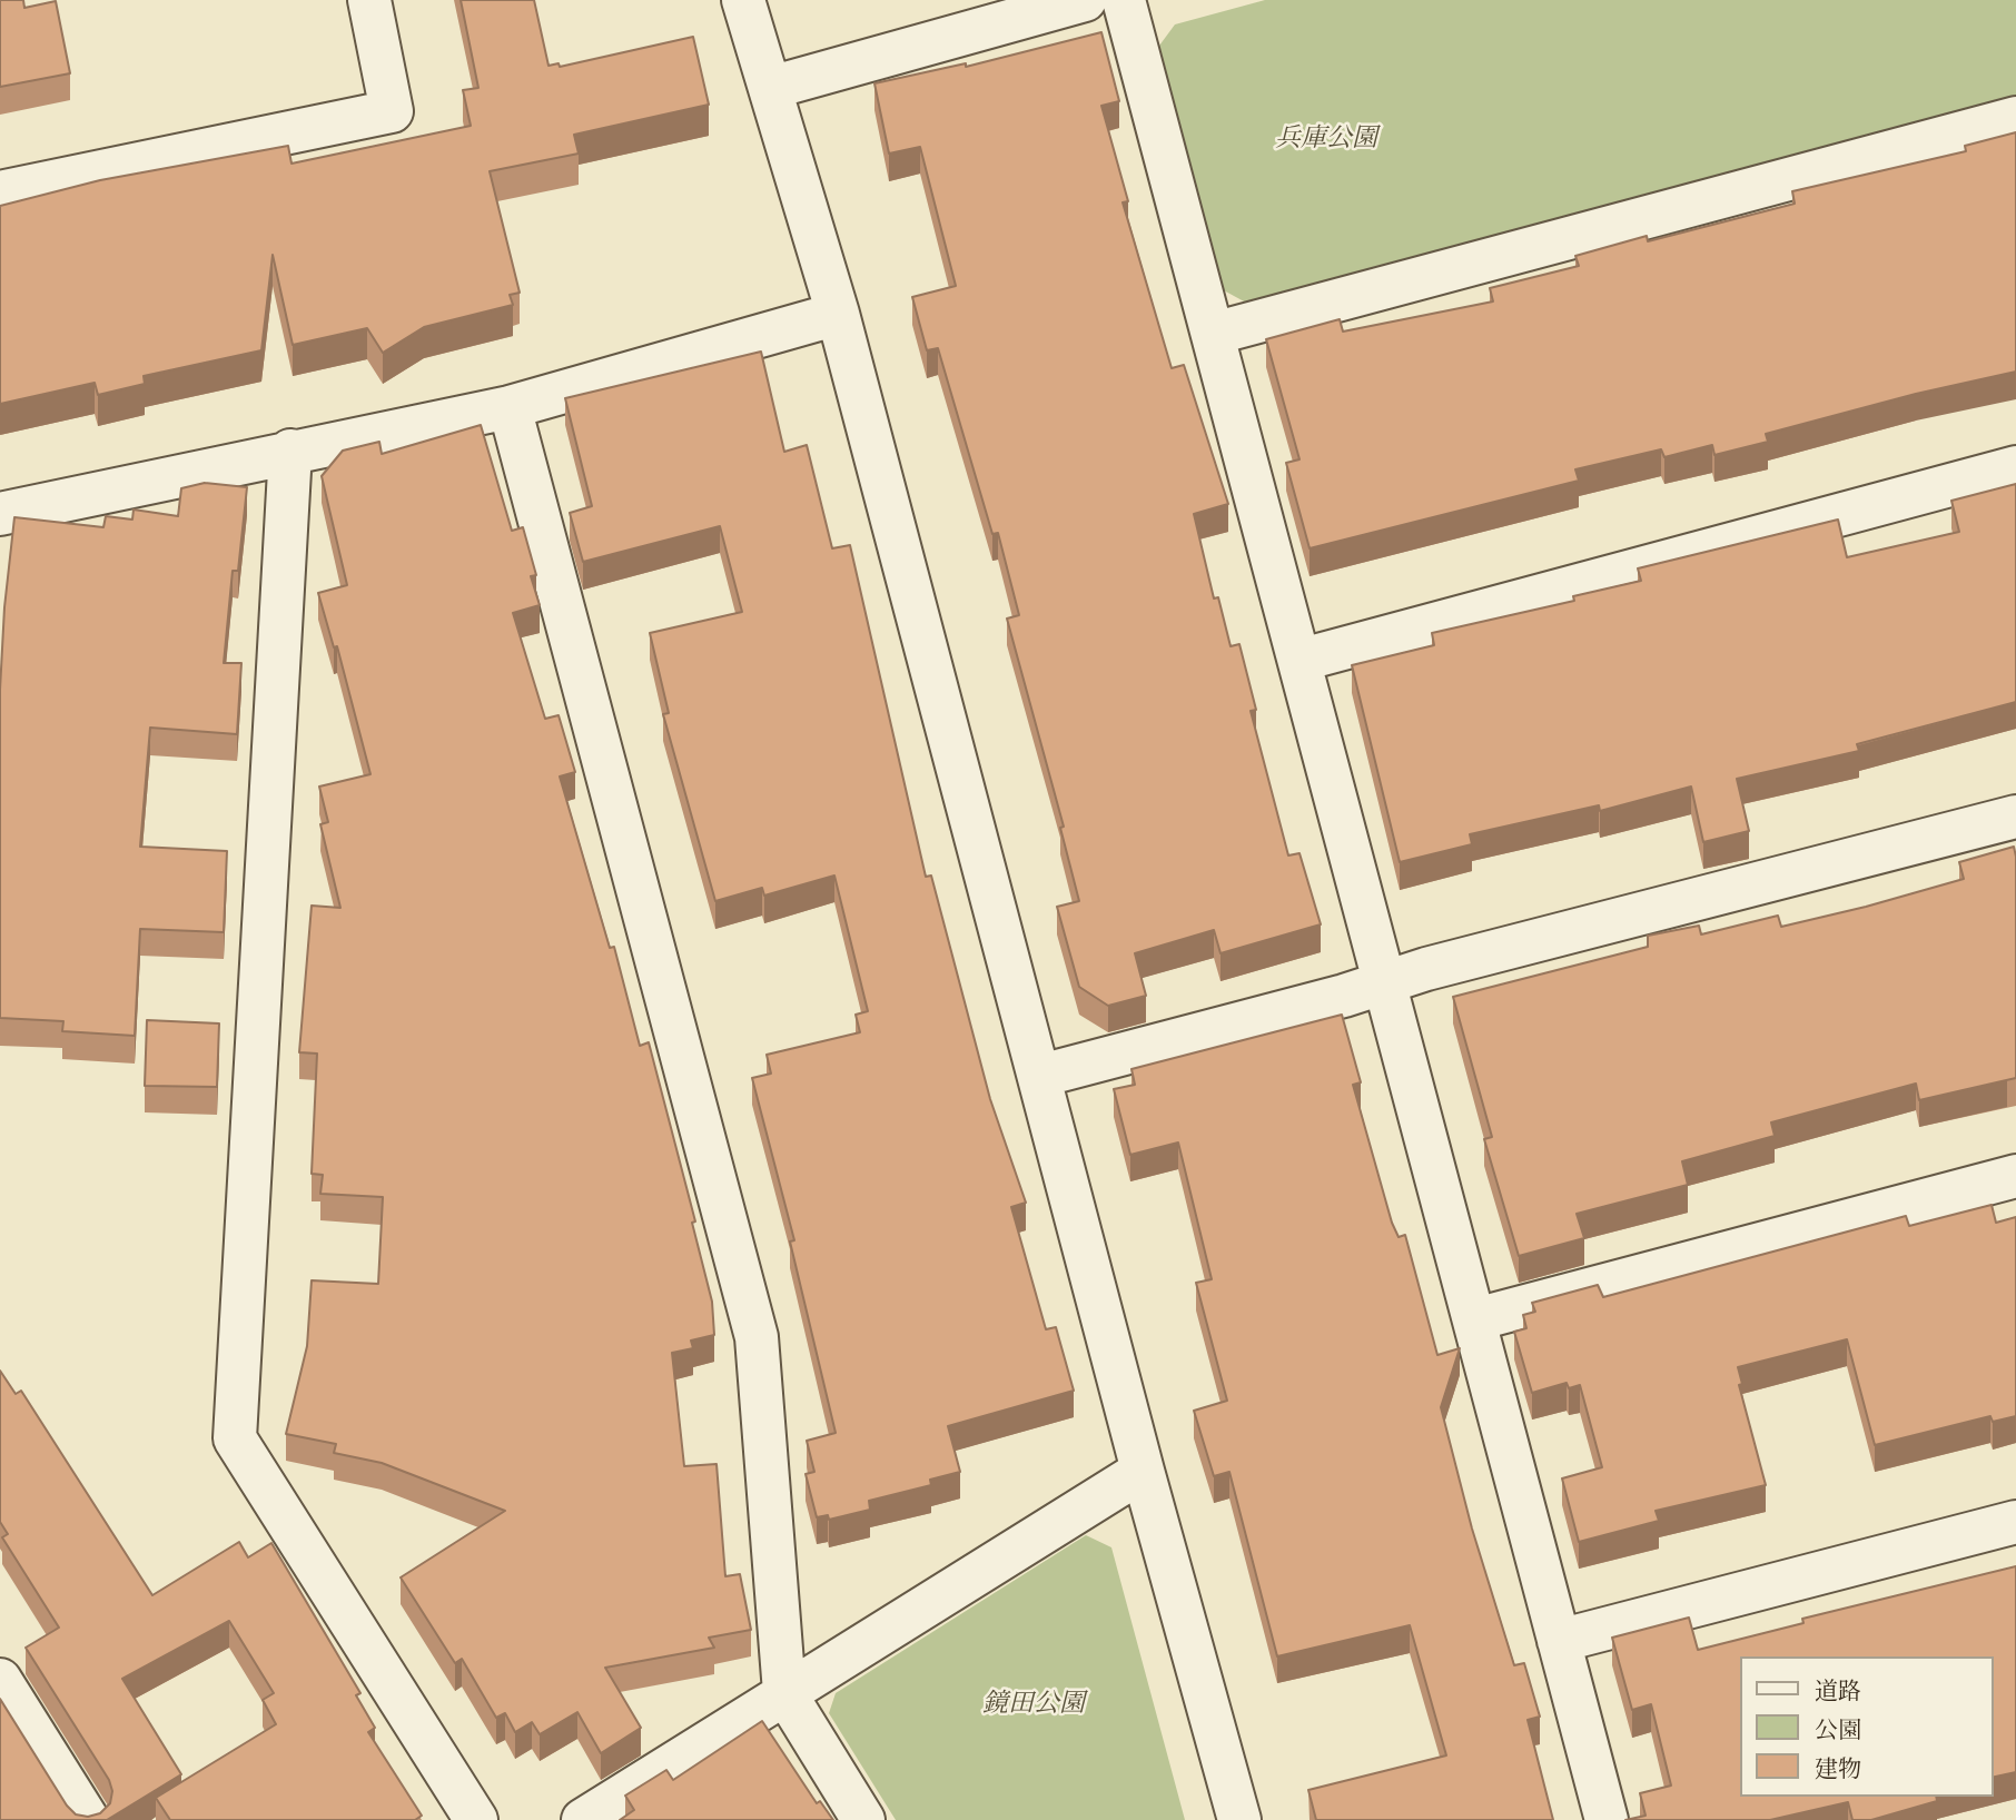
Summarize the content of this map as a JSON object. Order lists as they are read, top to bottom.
{
  "parks": ["兵庫公園", "鏡田公園"],
  "legend": ["道路", "公園", "建物"]
}
